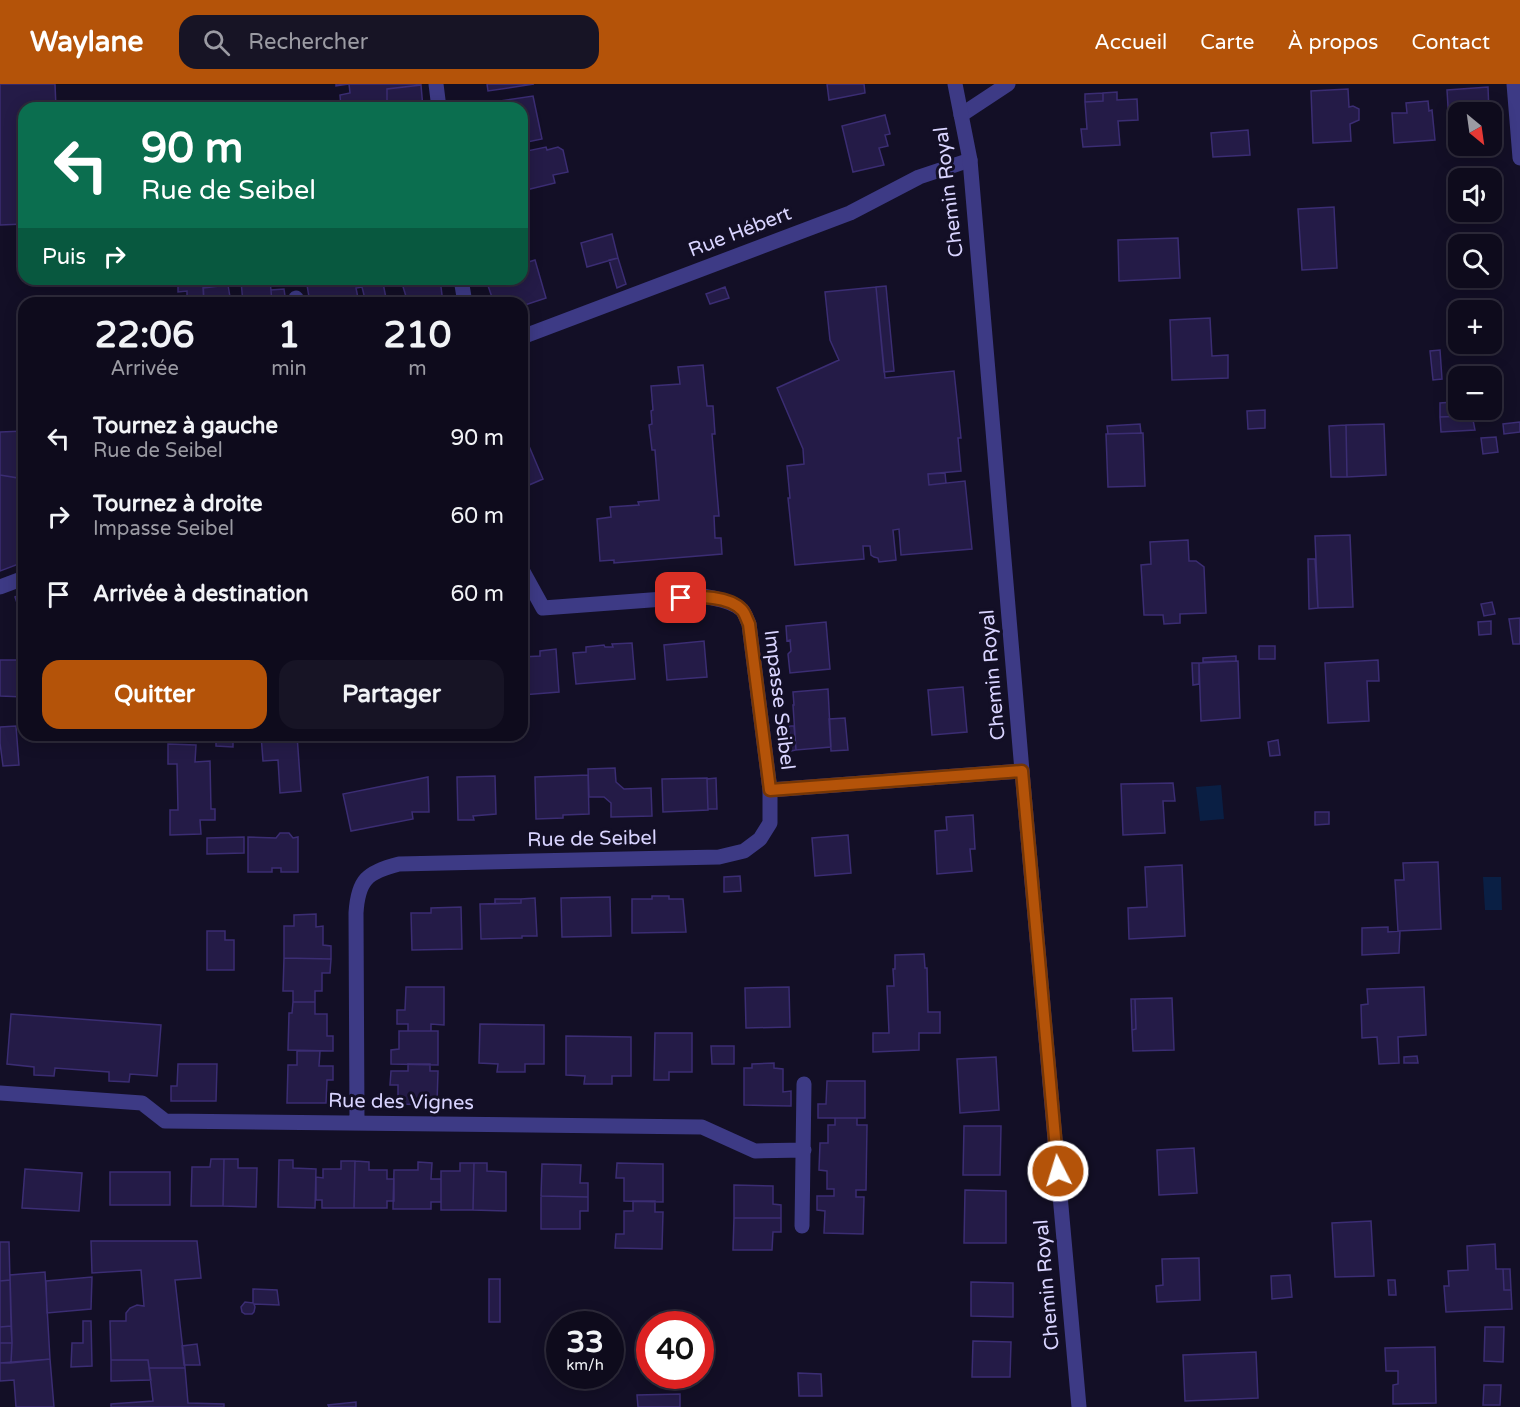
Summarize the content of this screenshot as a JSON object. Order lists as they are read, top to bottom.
{
  "streets": {
    "street": [
      "Chemin Royal",
      "Rue Hébert",
      "Impasse Seibel",
      "Rue de Seibel",
      "Rue des Vignes"
    ]
  },
  "crossings": [
    ["Chemin Royal", "Rue Hébert"],
    ["Impasse Seibel", "Rue de Seibel"],
    ["Rue de Seibel", "Rue des Vignes"]
  ],
  "north": "bottom right",
  "page": {
    "header": "Waylane",
    "search": "Rechercher",
    "nav": [
      "Accueil",
      "Carte",
      "À propos",
      "Contact"
    ],
    "map_buttons": ["+", "−"],
    "turn": ["90 m", "Rue de Seibel"],
    "then": "Puis",
    "eta": [
      "22:06",
      "Arrivée",
      "1",
      "min",
      "210",
      "m"
    ],
    "list": [
      {
        "name": "Tournez à gauche",
        "note": "Rue de Seibel",
        "value": "90 m"
      },
      {
        "name": "Tournez à droite",
        "note": "Impasse Seibel",
        "value": "60 m"
      },
      {
        "name": "Arrivée à destination",
        "value": "60 m"
      }
    ],
    "buttons": ["Quitter", "Partager"],
    "speed": "33 km/h",
    "limit": "40"
  }
}
